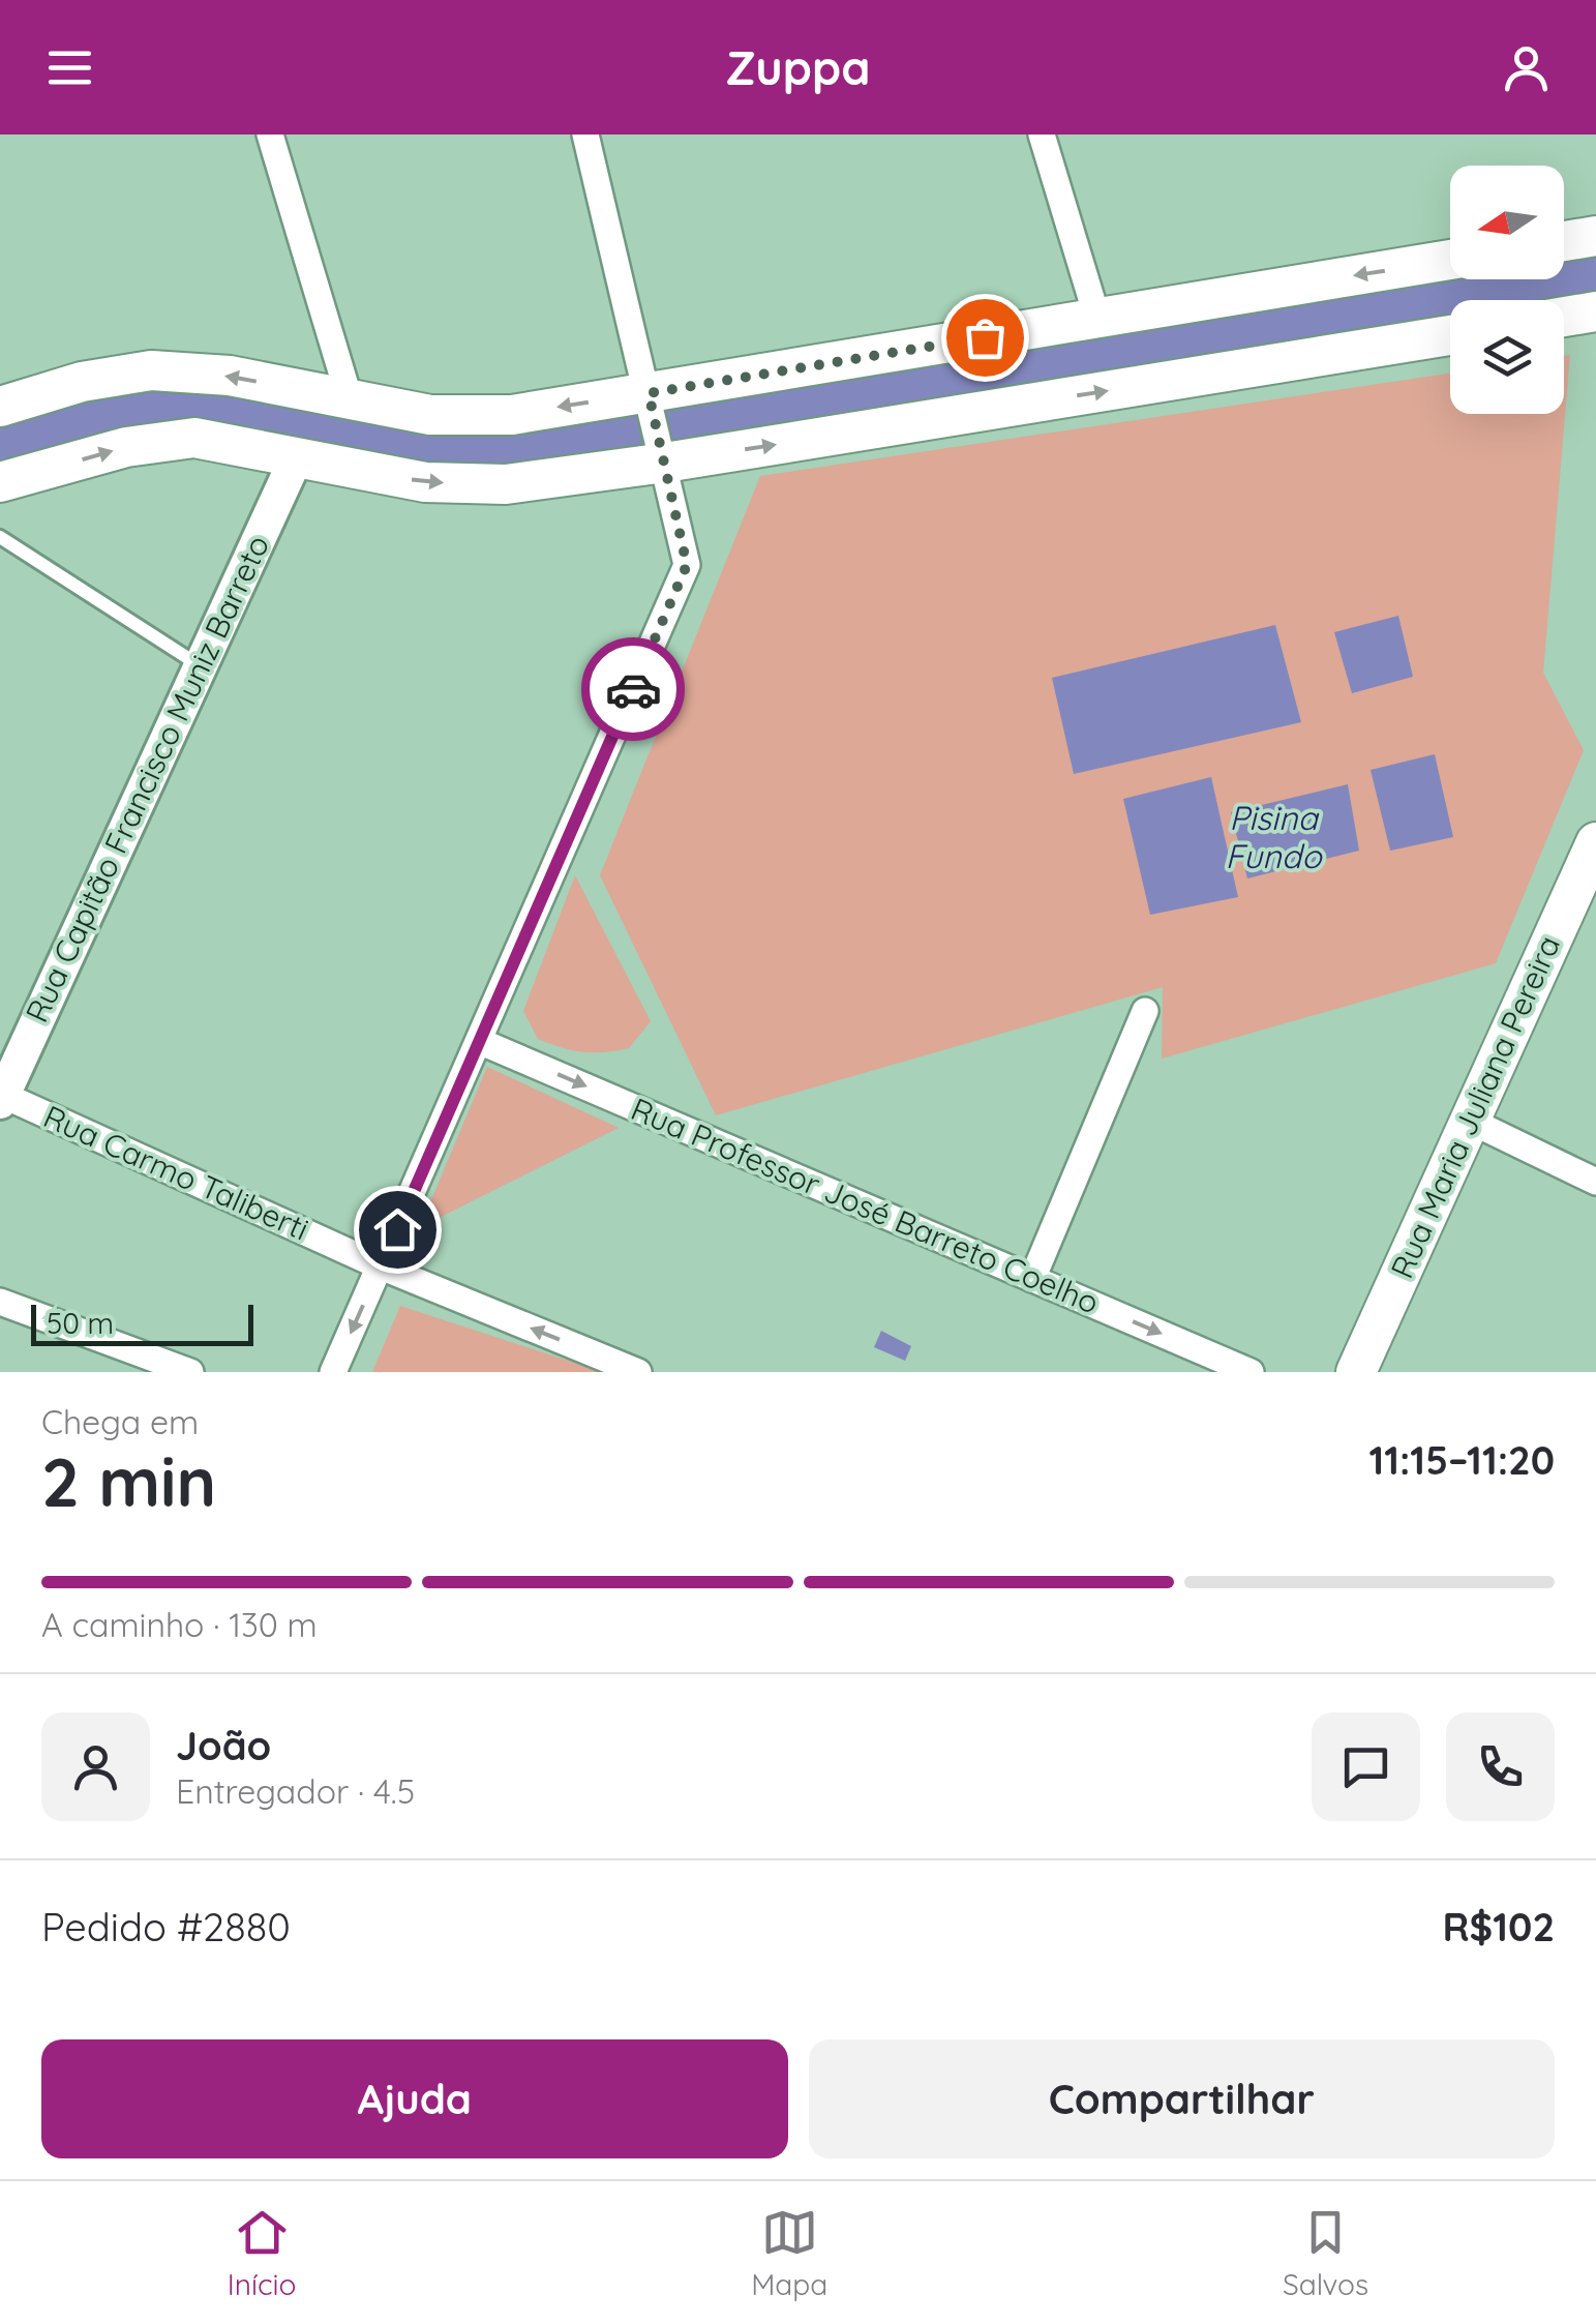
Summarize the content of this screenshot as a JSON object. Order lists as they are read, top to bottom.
{
  "streets": {
    "main road": ["Rua Maria Juliana Pereira"],
    "street": ["Rua Capitão Francisco Muniz Barreto", "Rua Carmo Taliberti", "Rua Professor José Barreto Coelho"]
  },
  "crossings": [
    ["Rua Capitão Francisco Muniz Barreto", "Rua Carmo Taliberti"]
  ],
  "one_way": ["Rua Carmo Taliberti", "Rua Professor José Barreto Coelho"],
  "water": ["Pisina Fundo"],
  "scale_bar": "50 m",
  "north": "left",
  "page": {
    "header": "Zuppa",
    "scale": "50 m",
    "heading": ["2 min", "Chega em", "11:15–11:20"],
    "panel": [
      "João",
      "Entregador · 4.5",
      "Pedido #2880",
      "R$102"
    ],
    "bar": "A caminho · 130 m",
    "buttons": ["Ajuda", "Compartilhar"],
    "tabs": ["Início", "Mapa", "Salvos"]
  }
}
